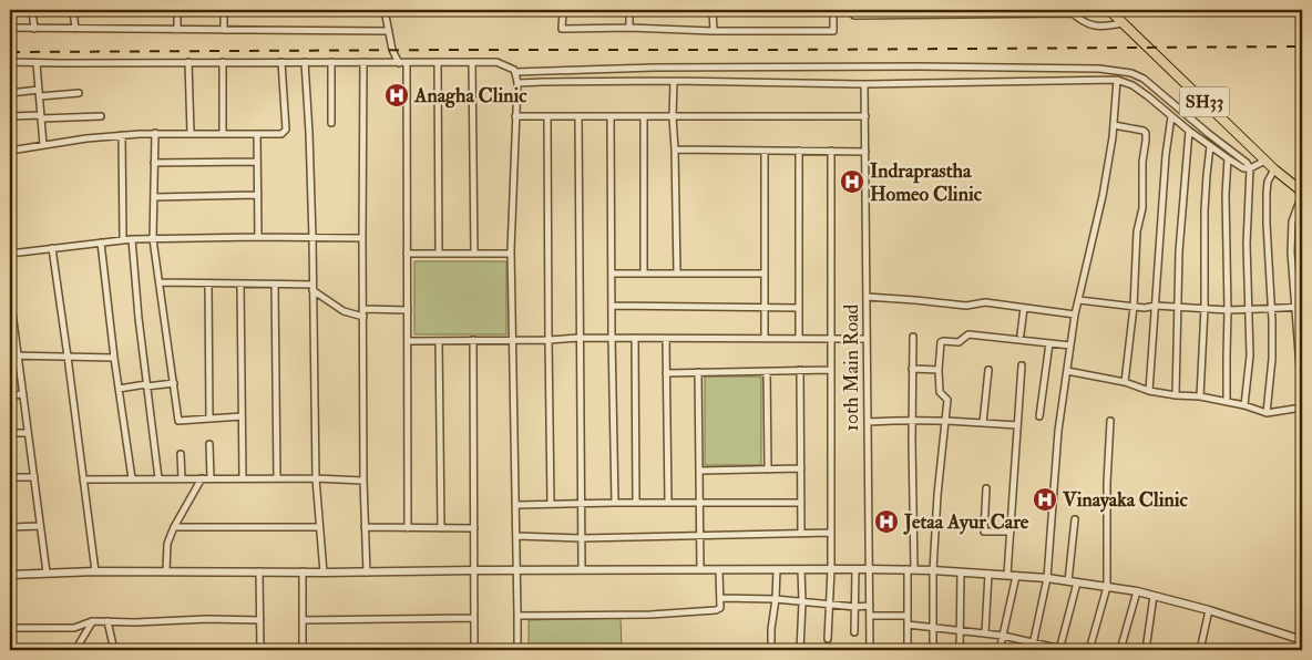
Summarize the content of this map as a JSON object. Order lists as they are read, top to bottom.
{
  "streets": {
    "main road": ["SH33"],
    "street": ["10th Main Road"]
  },
  "places": {
    "hospital": [
      "Anagha Clinic",
      "Indraprastha Homeo Clinic",
      "Vinayaka Clinic",
      "Jetaa Ayur Care"
    ]
  }
}
